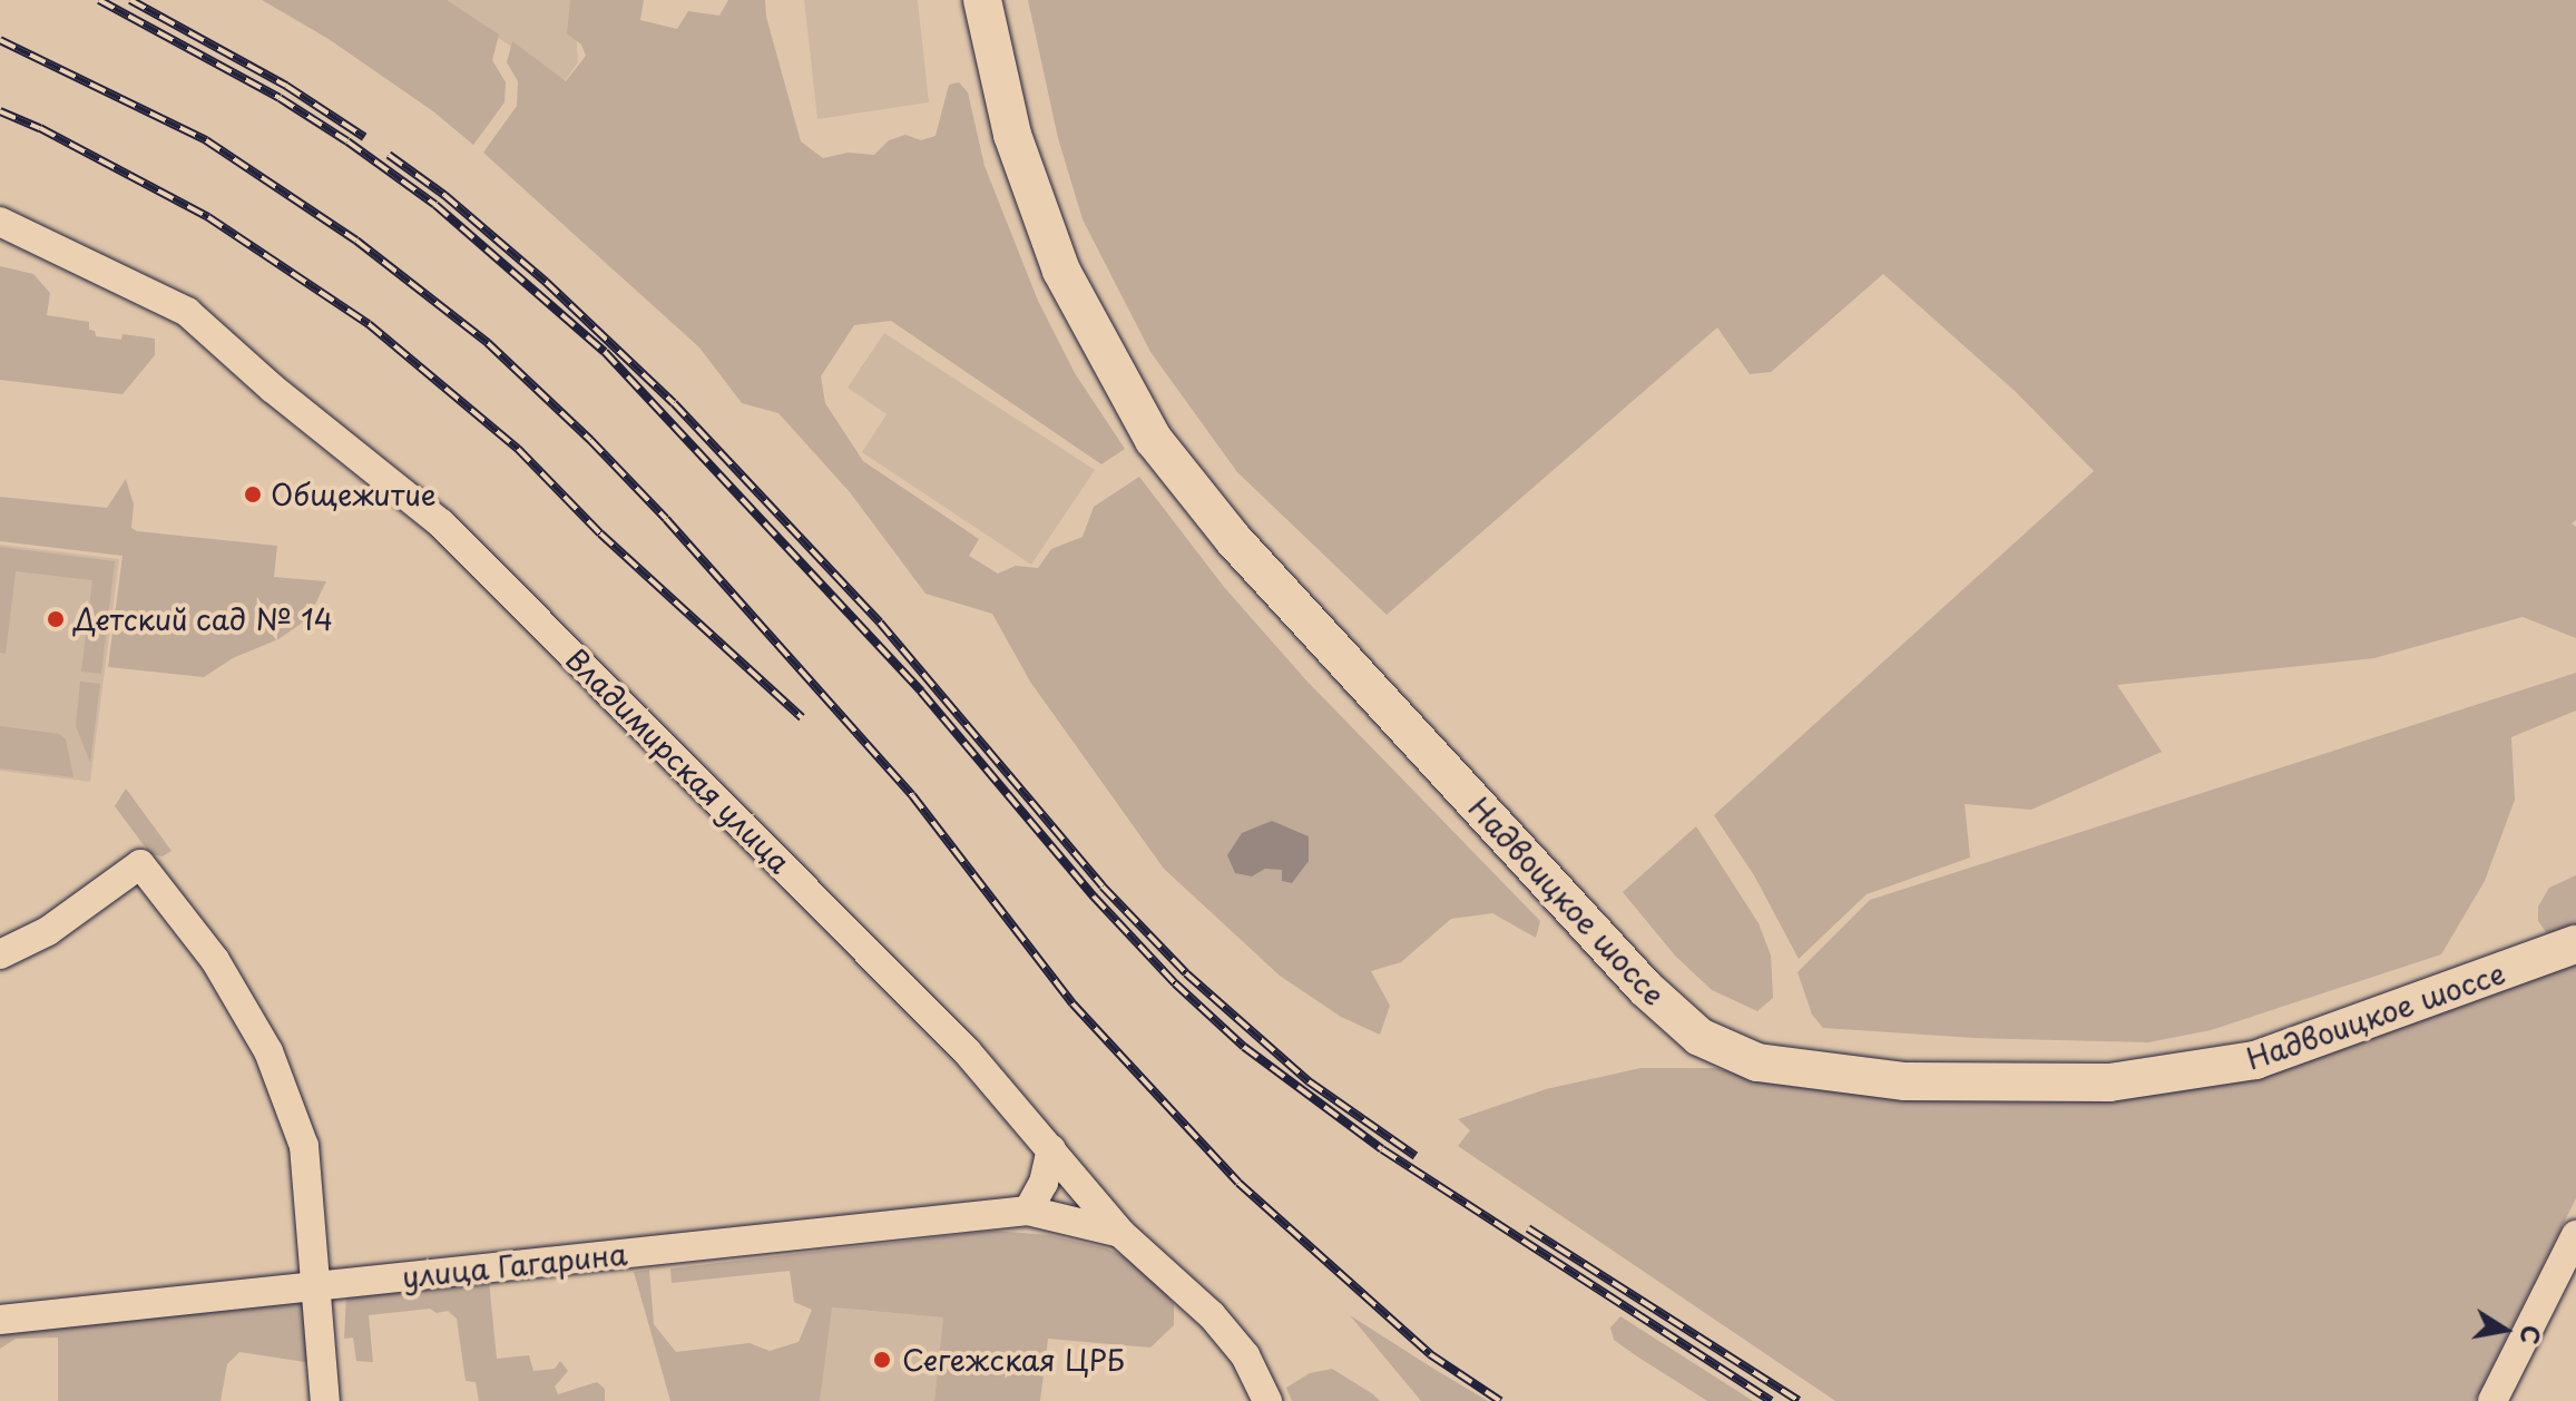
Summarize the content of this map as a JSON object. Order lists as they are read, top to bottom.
{
  "streets": {
    "main road": ["Надвоицкое шоссе"],
    "street": ["Владимирская улица", "улица Гагарина"]
  },
  "crossings": [
    ["Владимирская улица", "улица Гагарина"]
  ],
  "places": ["Общежитие", "Детский сад № 14", "Сегежская ЦРБ"],
  "north": "right"
}
